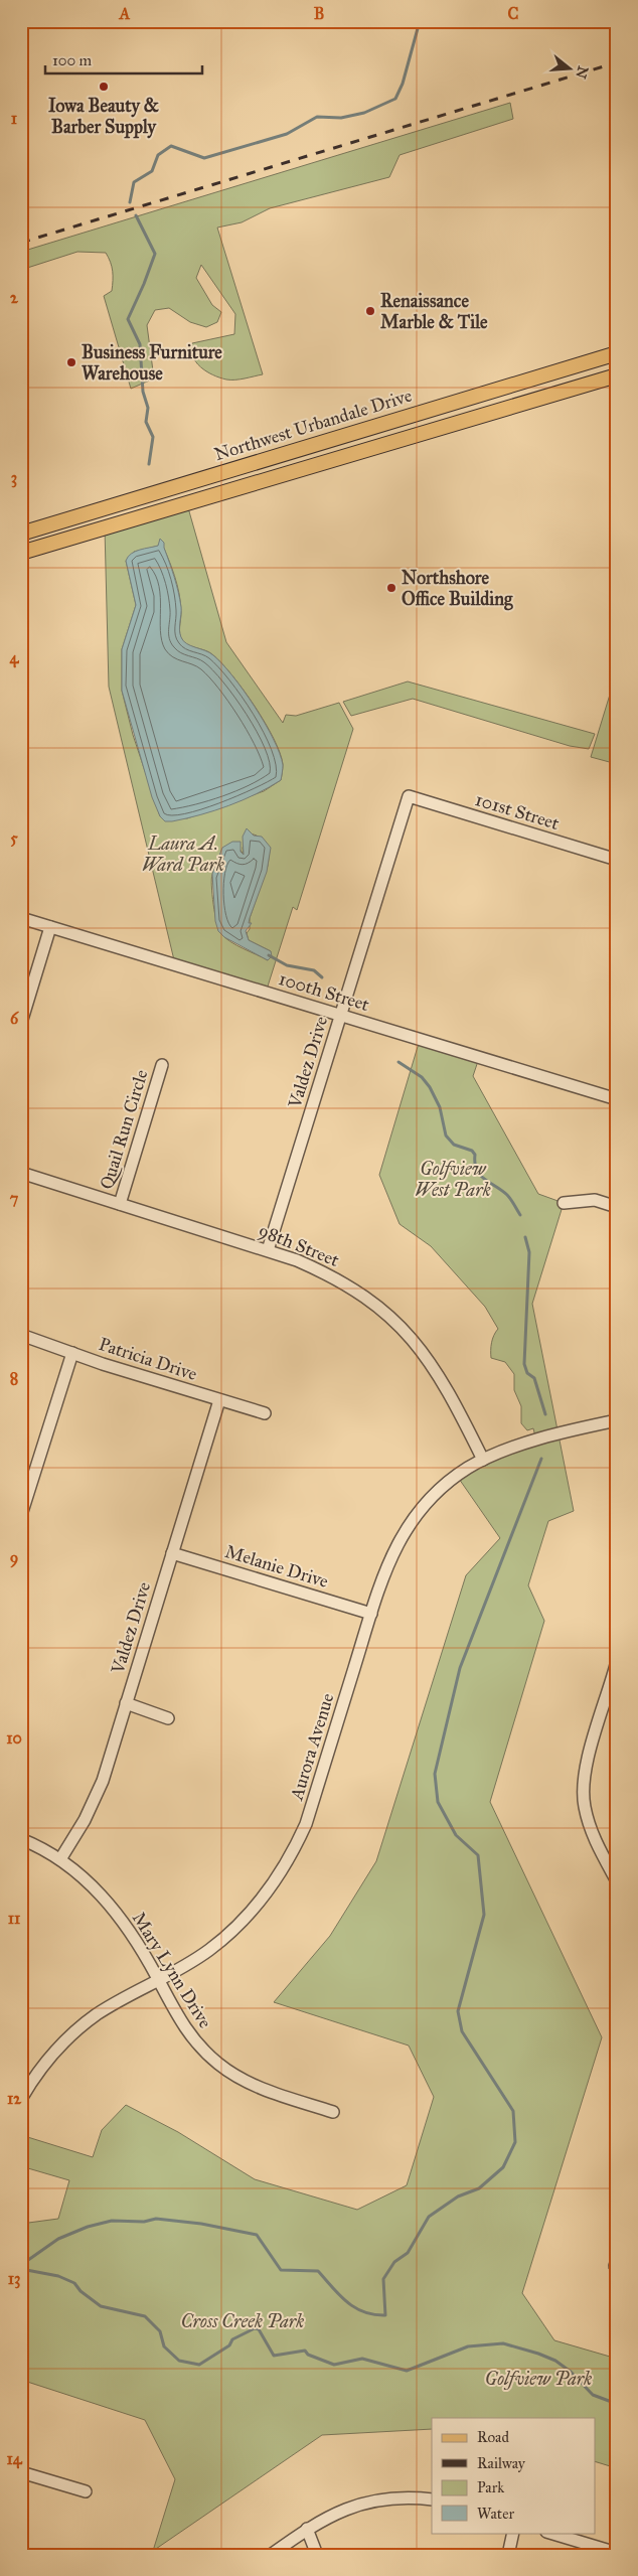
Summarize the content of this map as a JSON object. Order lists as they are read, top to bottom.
{
  "streets": {
    "main road": ["Northwest Urbandale Drive"],
    "street": [
      "101st Street",
      "100th Street",
      "Valdez Drive",
      "Quail Run Circle",
      "98th Street",
      "Patricia Drive",
      "Melanie Drive",
      "Aurora Avenue",
      "Mary Lynn Drive"
    ]
  },
  "crossings": [
    ["101st Street", "Valdez Drive"],
    ["100th Street", "Valdez Drive"],
    ["Valdez Drive", "98th Street"],
    ["Valdez Drive", "Patricia Drive"],
    ["Valdez Drive", "Melanie Drive"],
    ["Valdez Drive", "Mary Lynn Drive"],
    ["Quail Run Circle", "98th Street"],
    ["98th Street", "Aurora Avenue"],
    ["Melanie Drive", "Aurora Avenue"],
    ["Aurora Avenue", "Mary Lynn Drive"]
  ],
  "parks": [
    "Laura A. Ward Park",
    "Golfview West Park",
    "Cross Creek Park",
    "Golfview Park"
  ],
  "places": [
    "Iowa Beauty & Barber Supply",
    "Renaissance Marble & Tile",
    "Business Furniture Warehouse",
    "Northshore Office Building"
  ],
  "legend": [
    "Road",
    "Railway",
    "Park",
    "Water"
  ],
  "scale_bar": "100 m",
  "north": "right",
  "grid": {
    "columns": ["A", "B", "C"],
    "rows": [
      "1",
      "2",
      "3",
      "4",
      "5",
      "6",
      "7",
      "8",
      "9",
      "10",
      "11",
      "12",
      "13",
      "14"
    ]
  }
}
